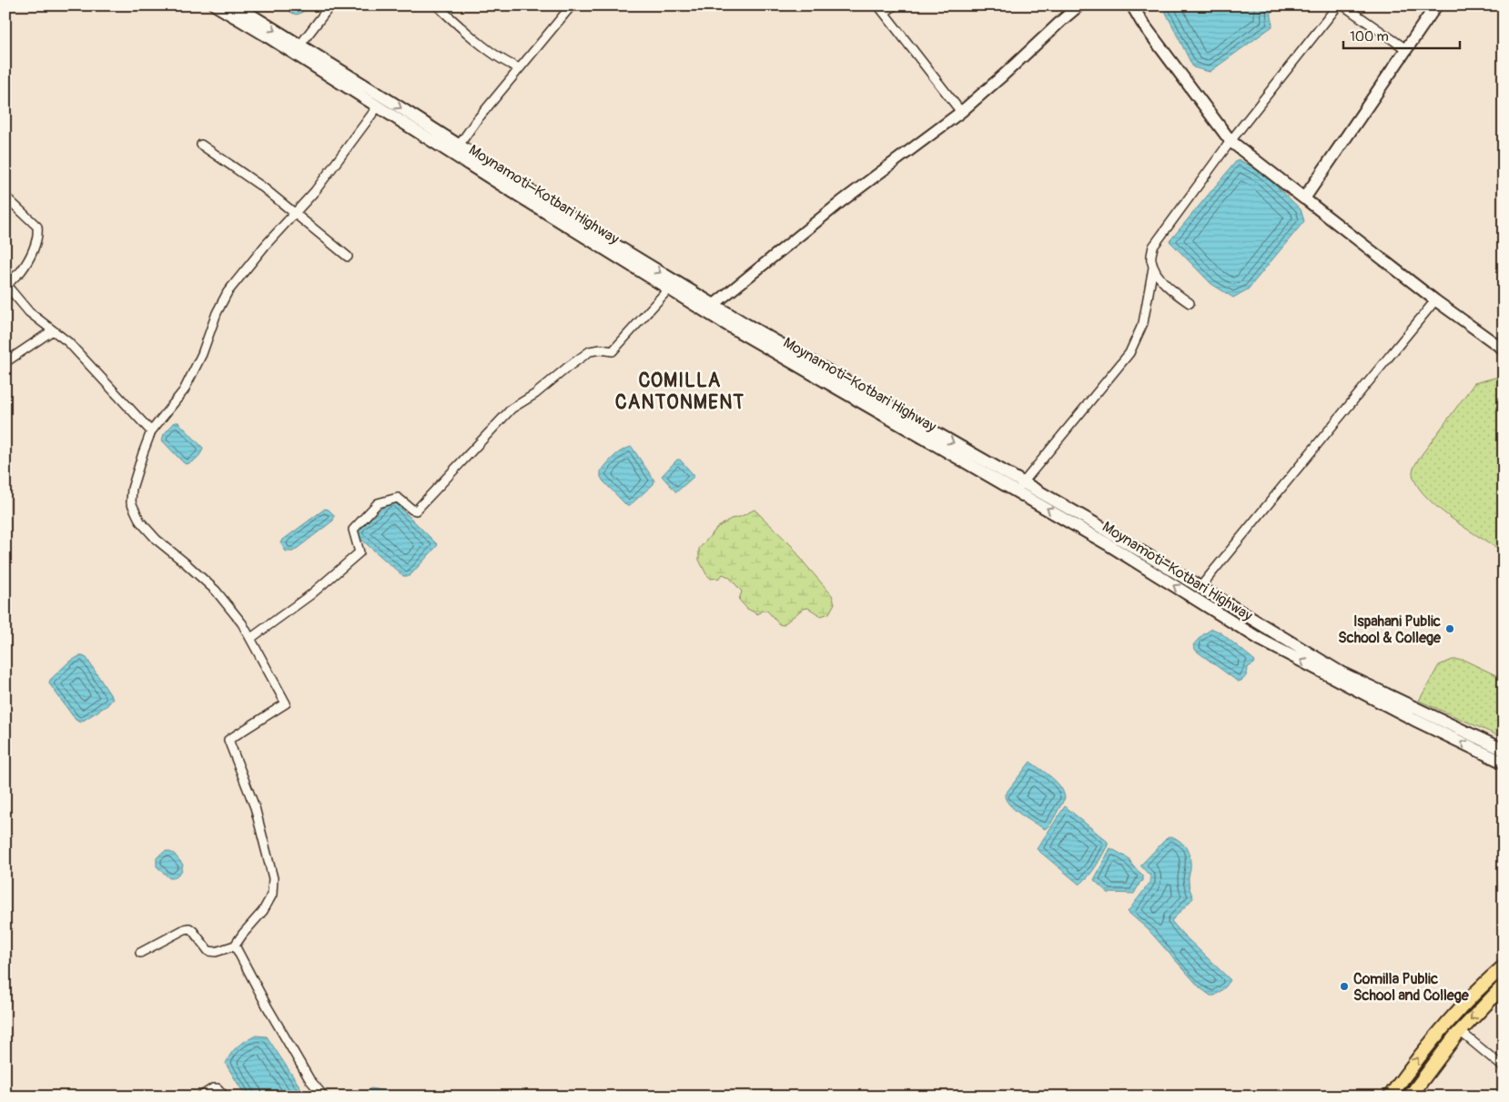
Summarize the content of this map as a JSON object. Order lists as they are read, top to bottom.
{
  "streets": {
    "main road": ["Moynamoti–Kotbari Highway"]
  },
  "districts": ["COMILLA CANTONMENT"],
  "places": ["Ispahani Public School & College", "Comilla Public School and College"],
  "scale_bar": "100 m"
}
